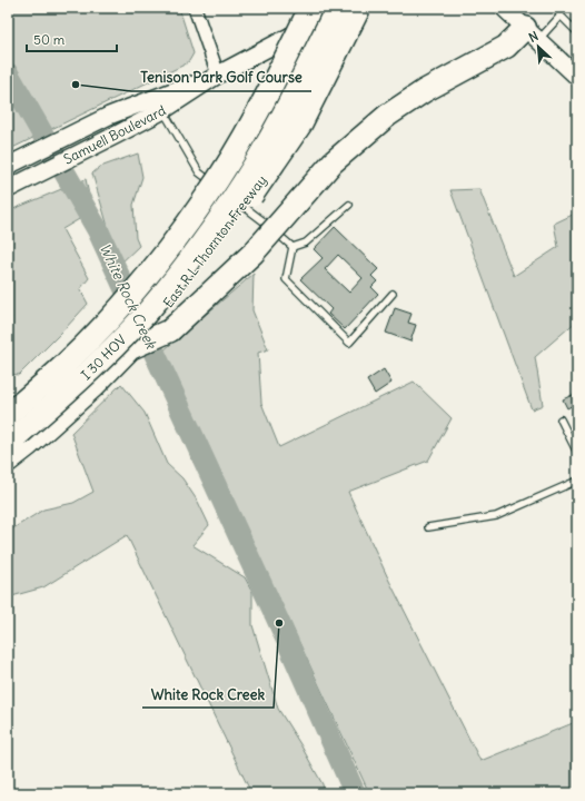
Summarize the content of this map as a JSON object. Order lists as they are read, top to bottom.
{
  "streets": {
    "highway": ["East R L Thornton Freeway", "I 30 HOV"],
    "main road": ["Samuell Boulevard"]
  },
  "crossings": [
    ["East R L Thornton Freeway", "I 30 HOV"]
  ],
  "water": ["White Rock Creek"],
  "places": ["Tenison Park Golf Course", "White Rock Creek"],
  "scale_bar": "50 m",
  "north": "top left"
}
